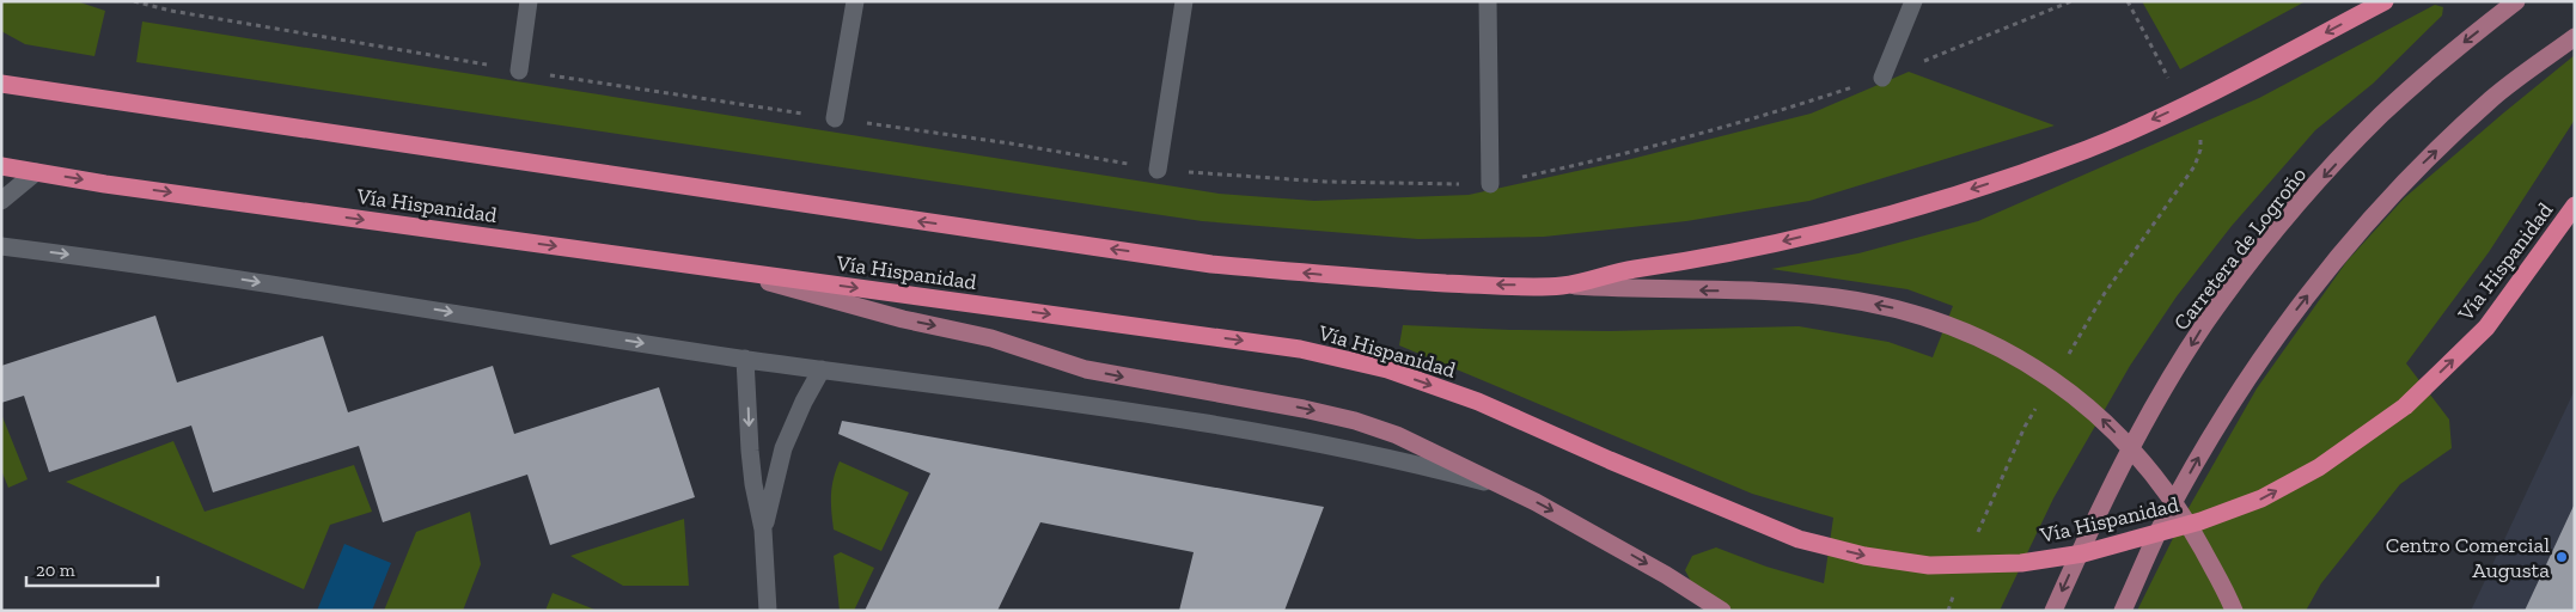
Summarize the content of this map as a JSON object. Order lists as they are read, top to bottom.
{
  "streets": {
    "highway": ["Vía Hispanidad"],
    "main road": ["Carretera de Logroño"]
  },
  "places": ["Centro Comercial Augusta"],
  "scale_bar": "20 m"
}
